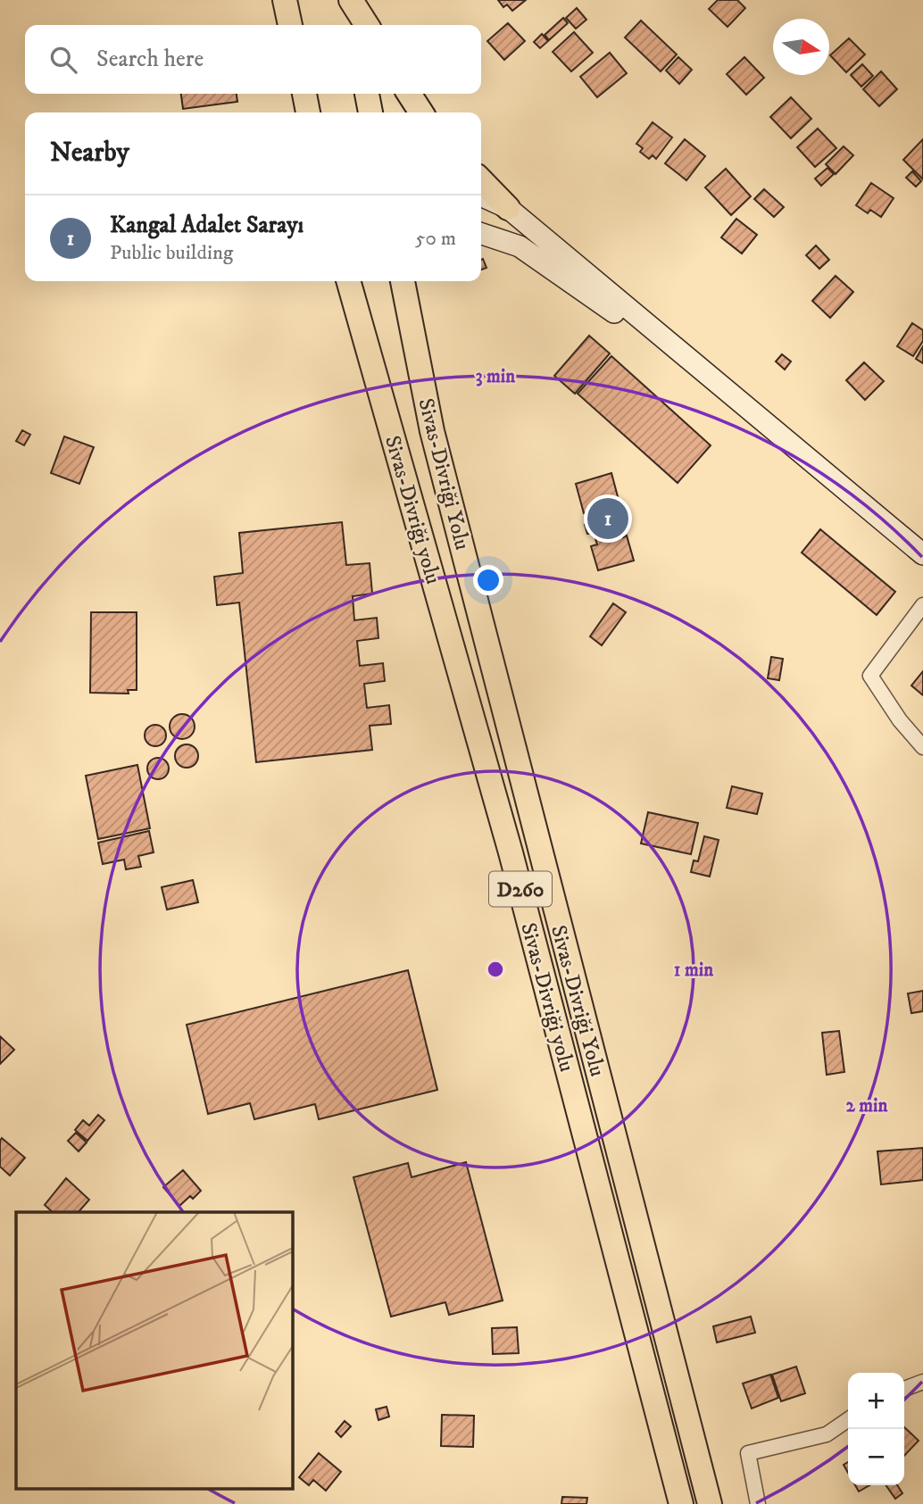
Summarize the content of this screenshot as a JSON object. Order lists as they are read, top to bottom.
{
  "streets": {
    "main road": ["Sivas-Divriği Yolu", "Sivas-Divriği yolu", "D260"]
  },
  "north": "right",
  "page": {
    "search": "Search here",
    "heading": "Nearby",
    "list": [
      {
        "mark": "1",
        "name": "Kangal Adalet Sarayı",
        "note": "Public building",
        "value": "50 m"
      }
    ],
    "pins": "1",
    "map_buttons": ["+", "−"]
  },
  "rings": ["3 min", "1 min", "2 min"]
}
